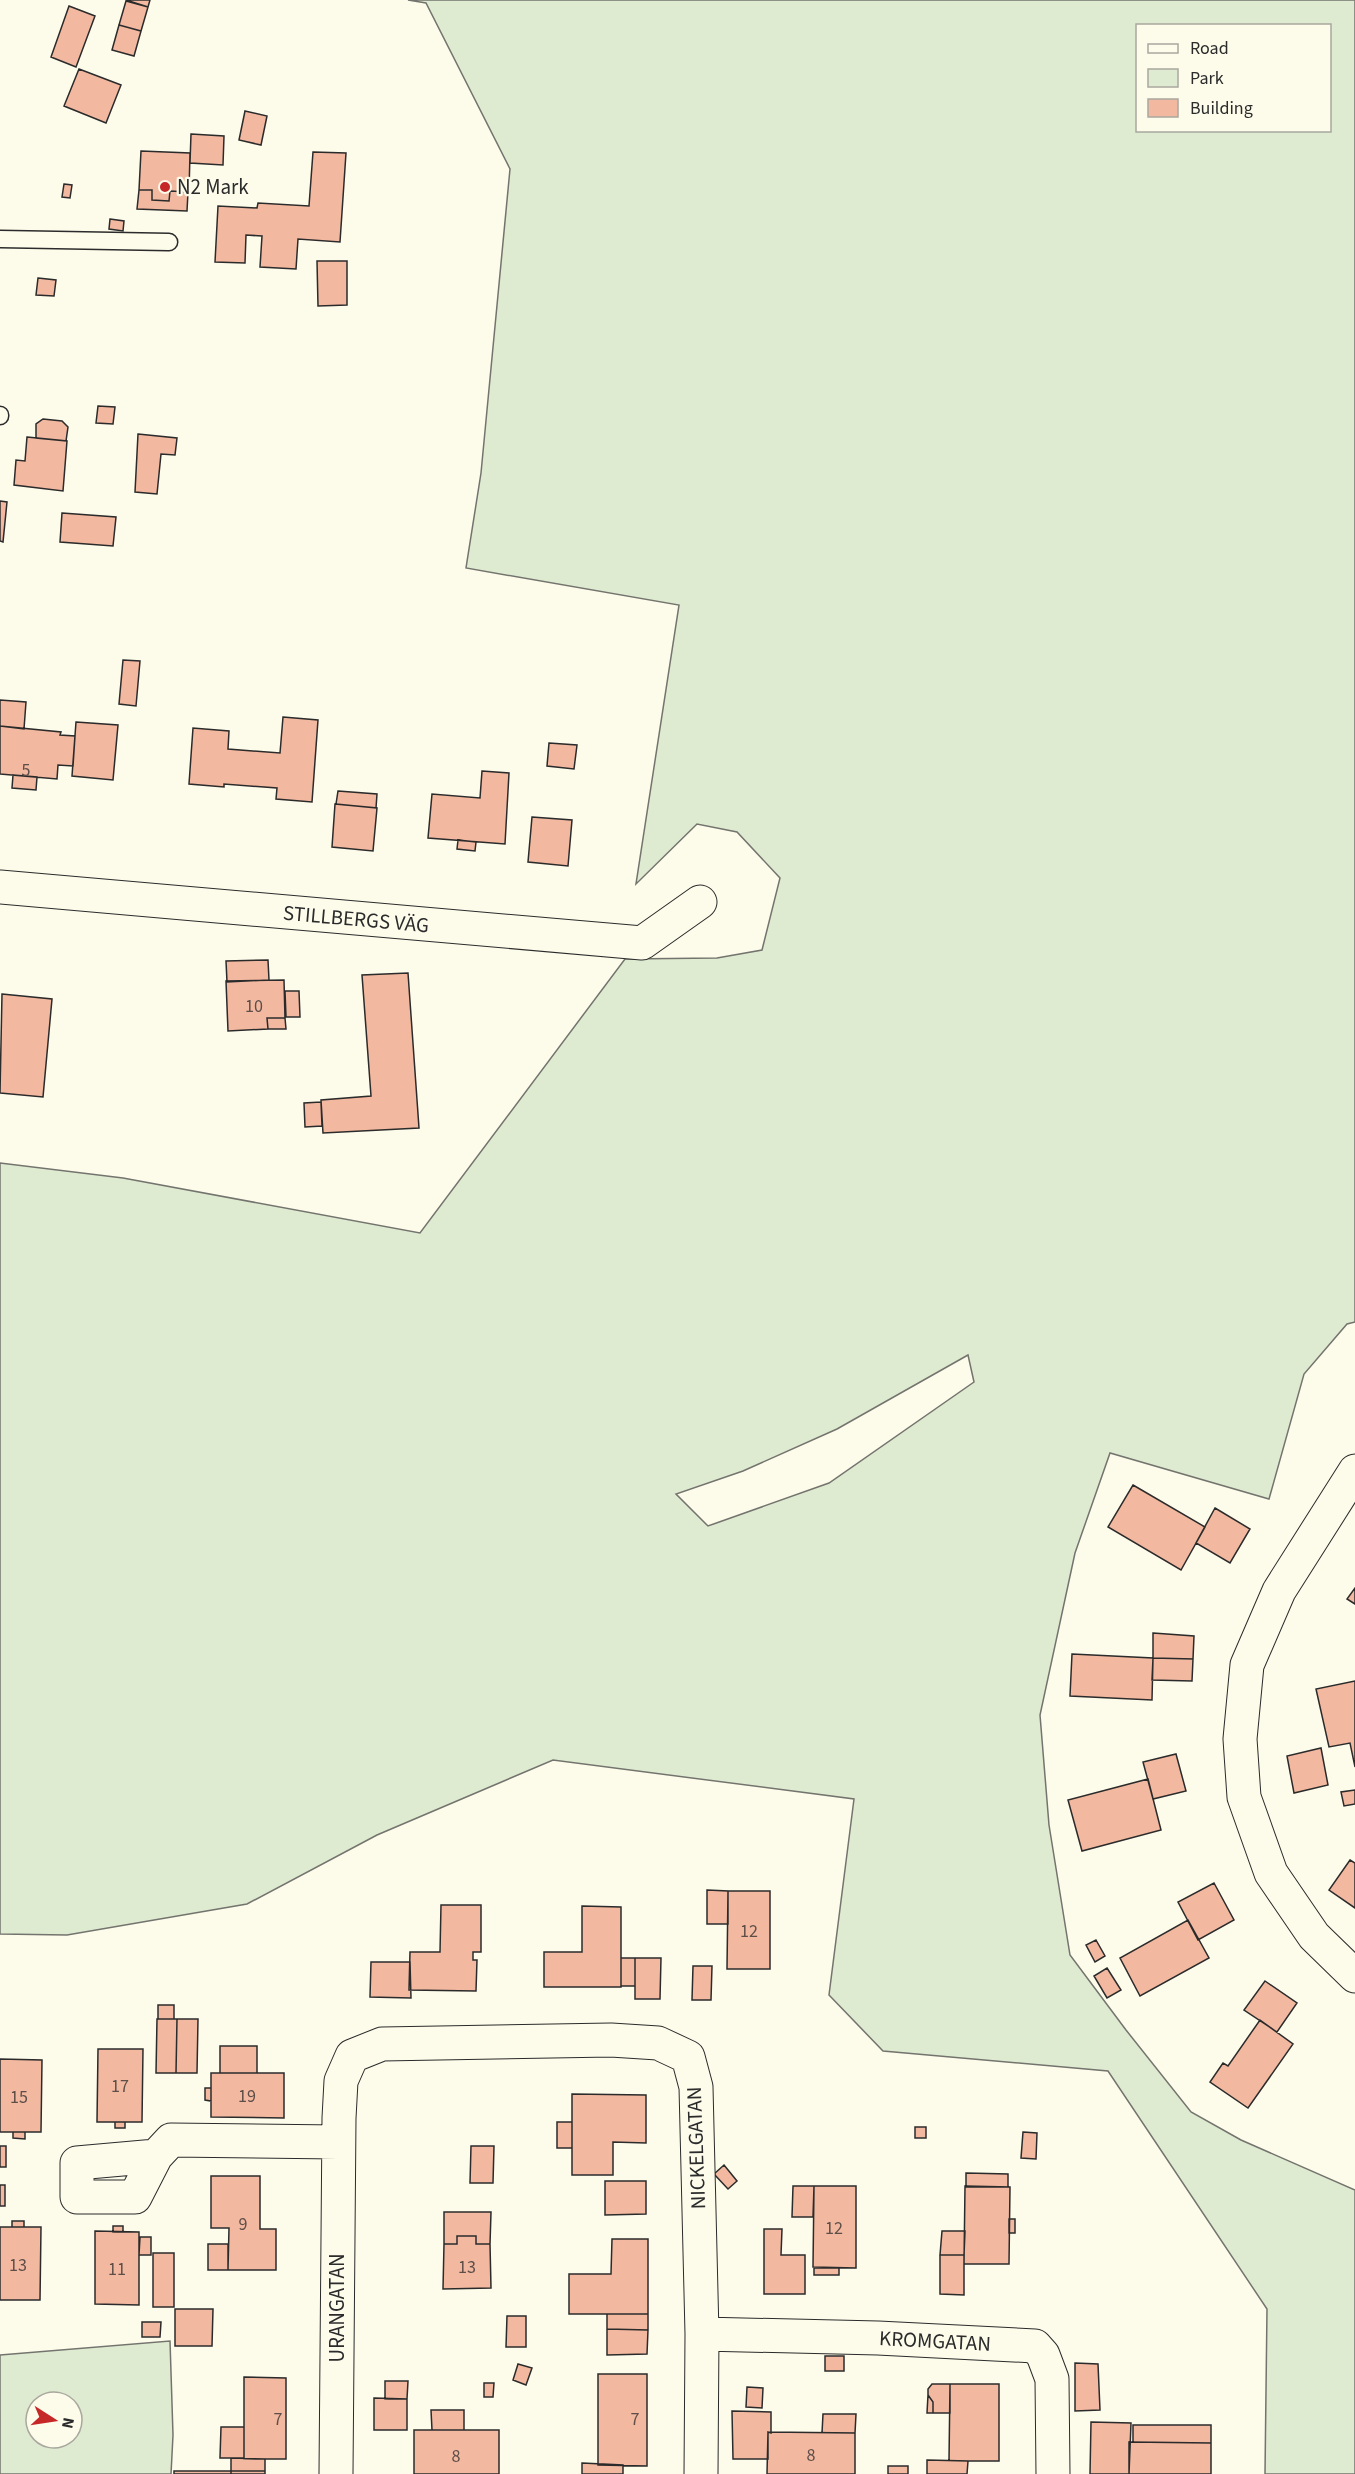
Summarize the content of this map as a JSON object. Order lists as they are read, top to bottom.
{
  "streets": {
    "street": [
      "STILLBERGS VÄG",
      "NICKELGATAN",
      "URANGATAN",
      "KROMGATAN"
    ]
  },
  "crossings": [
    ["NICKELGATAN", "URANGATAN"],
    ["NICKELGATAN", "KROMGATAN"]
  ],
  "places": ["N2 Mark"],
  "house_numbers": [
    "5",
    "10",
    "12",
    "17",
    "19",
    "15",
    "9",
    "12",
    "13",
    "13",
    "11",
    "7",
    "7",
    "8",
    "8"
  ],
  "legend": ["Road", "Park", "Building"],
  "north": "right"
}
